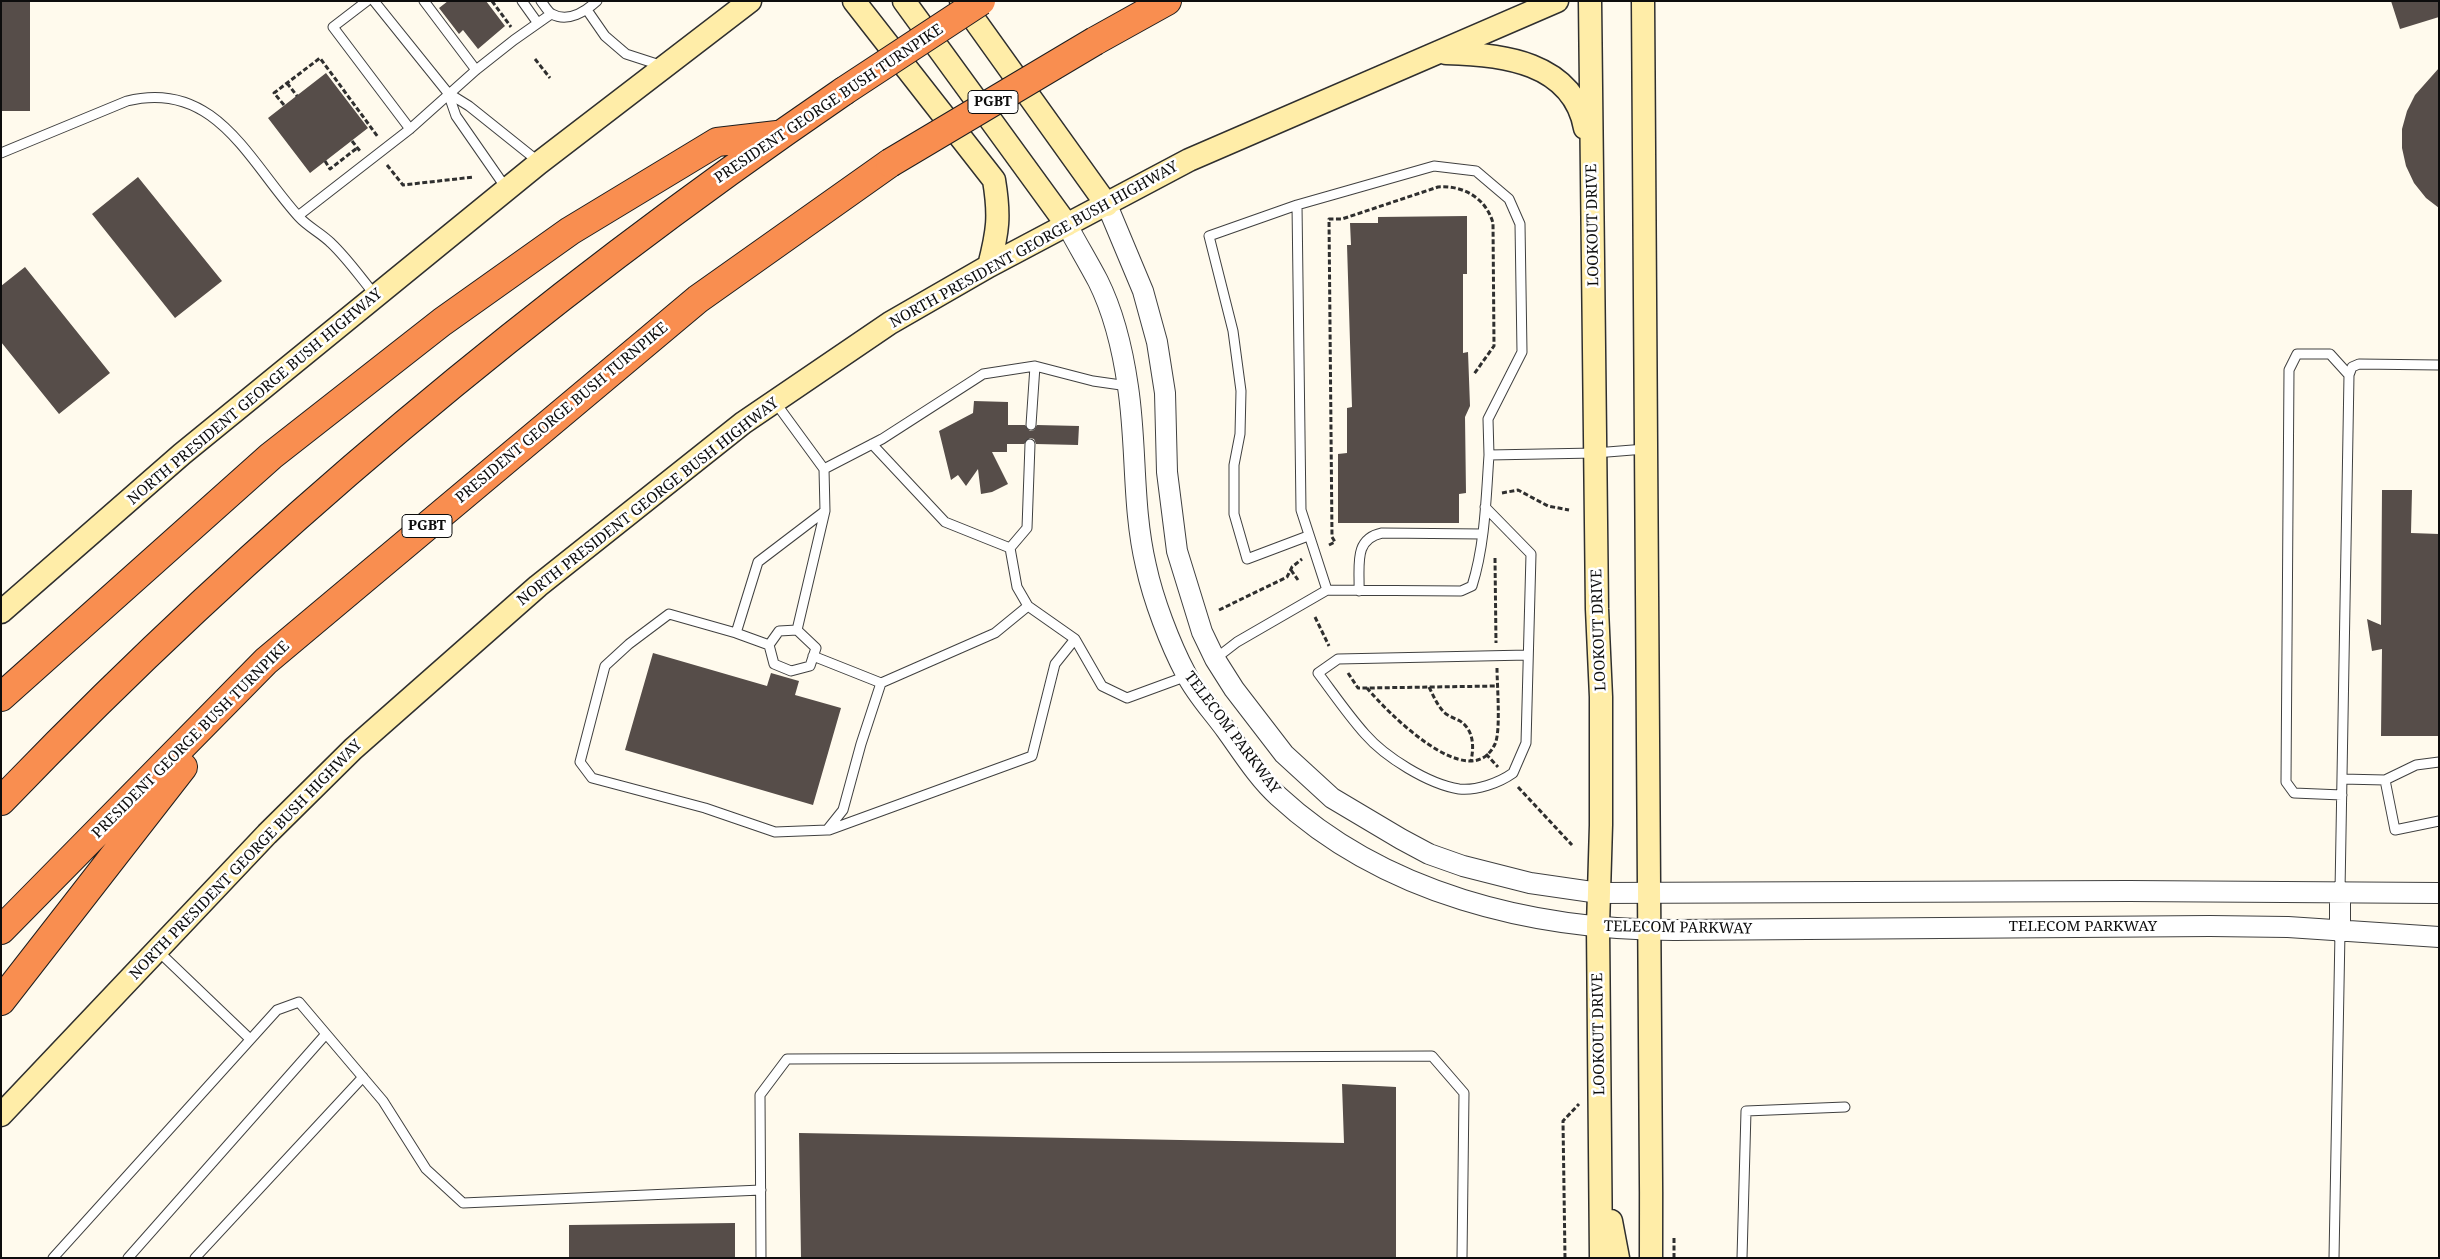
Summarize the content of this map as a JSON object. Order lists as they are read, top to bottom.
{
  "streets": {
    "highway": ["PGBT", "PRESIDENT GEORGE BUSH TURNPIKE"],
    "main road": ["LOOKOUT DRIVE", "NORTH PRESIDENT GEORGE BUSH HIGHWAY", "TELECOM PARKWAY"]
  },
  "crossings": [
    ["LOOKOUT DRIVE", "TELECOM PARKWAY"],
    ["NORTH PRESIDENT GEORGE BUSH HIGHWAY", "TELECOM PARKWAY"]
  ]
}
